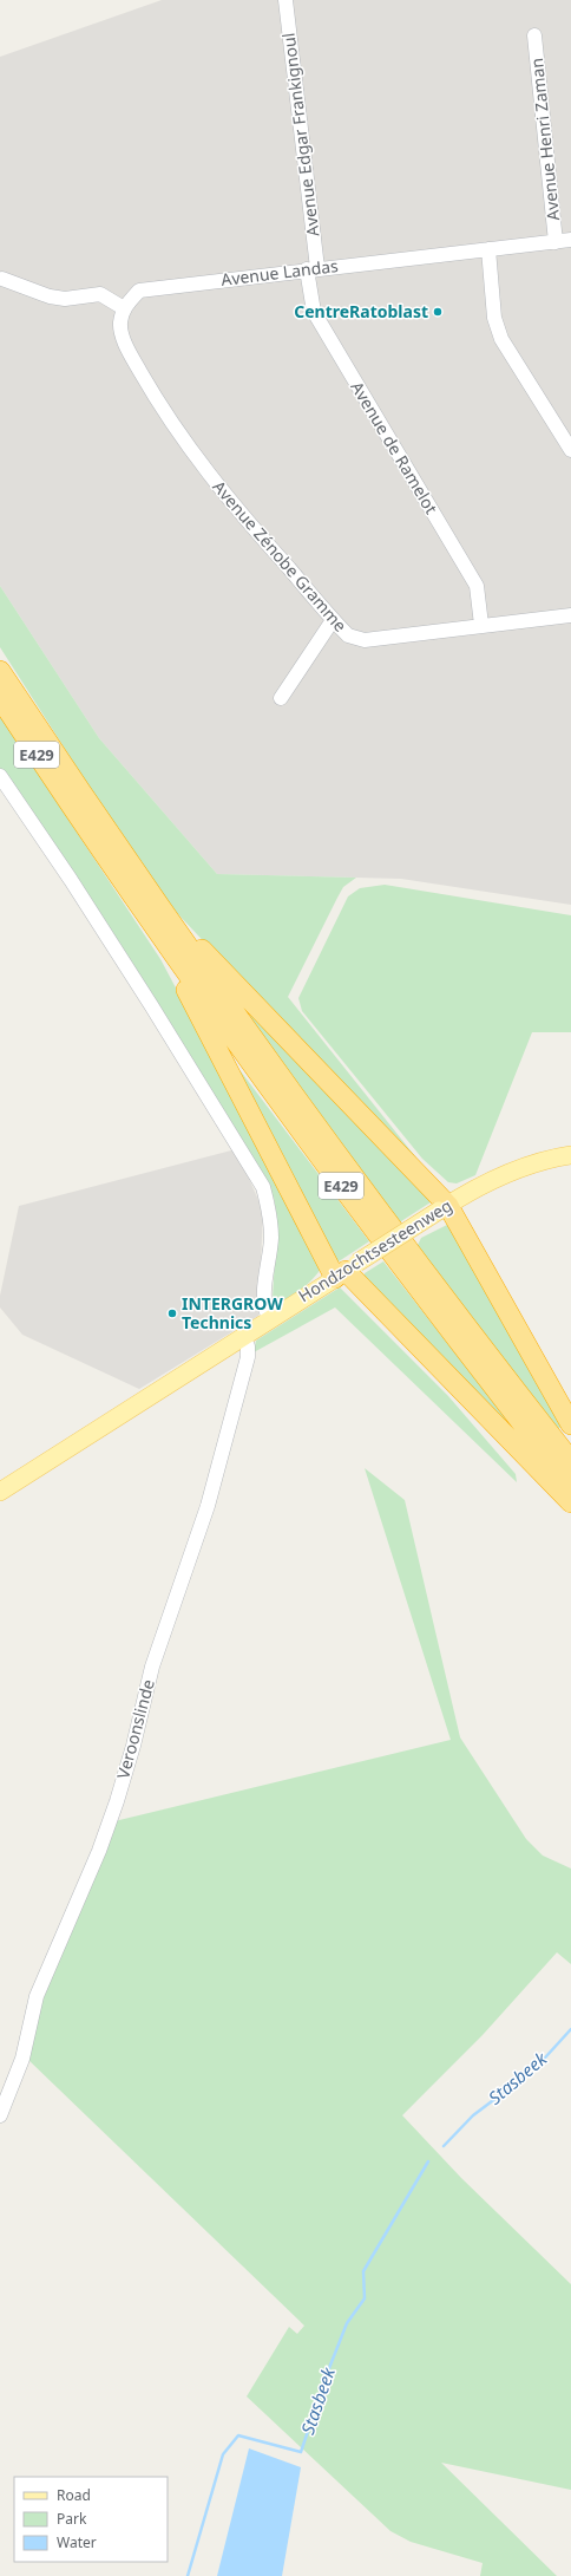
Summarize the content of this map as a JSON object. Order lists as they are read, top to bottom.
{
  "streets": {
    "highway": ["E429"],
    "main road": ["Hondzochtsesteenweg"],
    "street": [
      "Avenue Edgar Frankignoul",
      "Avenue Henri Zaman",
      "Avenue Landas",
      "Avenue de Ramelot",
      "Avenue Zénobe Gramme",
      "Veroonslinde"
    ]
  },
  "crossings": [
    ["Avenue Edgar Frankignoul", "Avenue Landas"],
    ["Avenue Edgar Frankignoul", "Avenue de Ramelot"],
    ["Avenue Henri Zaman", "Avenue Landas"],
    ["Avenue Landas", "Avenue de Ramelot"],
    ["Avenue Landas", "Avenue Zénobe Gramme"],
    ["Avenue de Ramelot", "Avenue Zénobe Gramme"],
    ["Hondzochtsesteenweg", "Veroonslinde"]
  ],
  "water": ["Stasbeek"],
  "places": ["CentreRatoblast", "INTERGROW Technics"],
  "legend": ["Road", "Park", "Water"]
}
